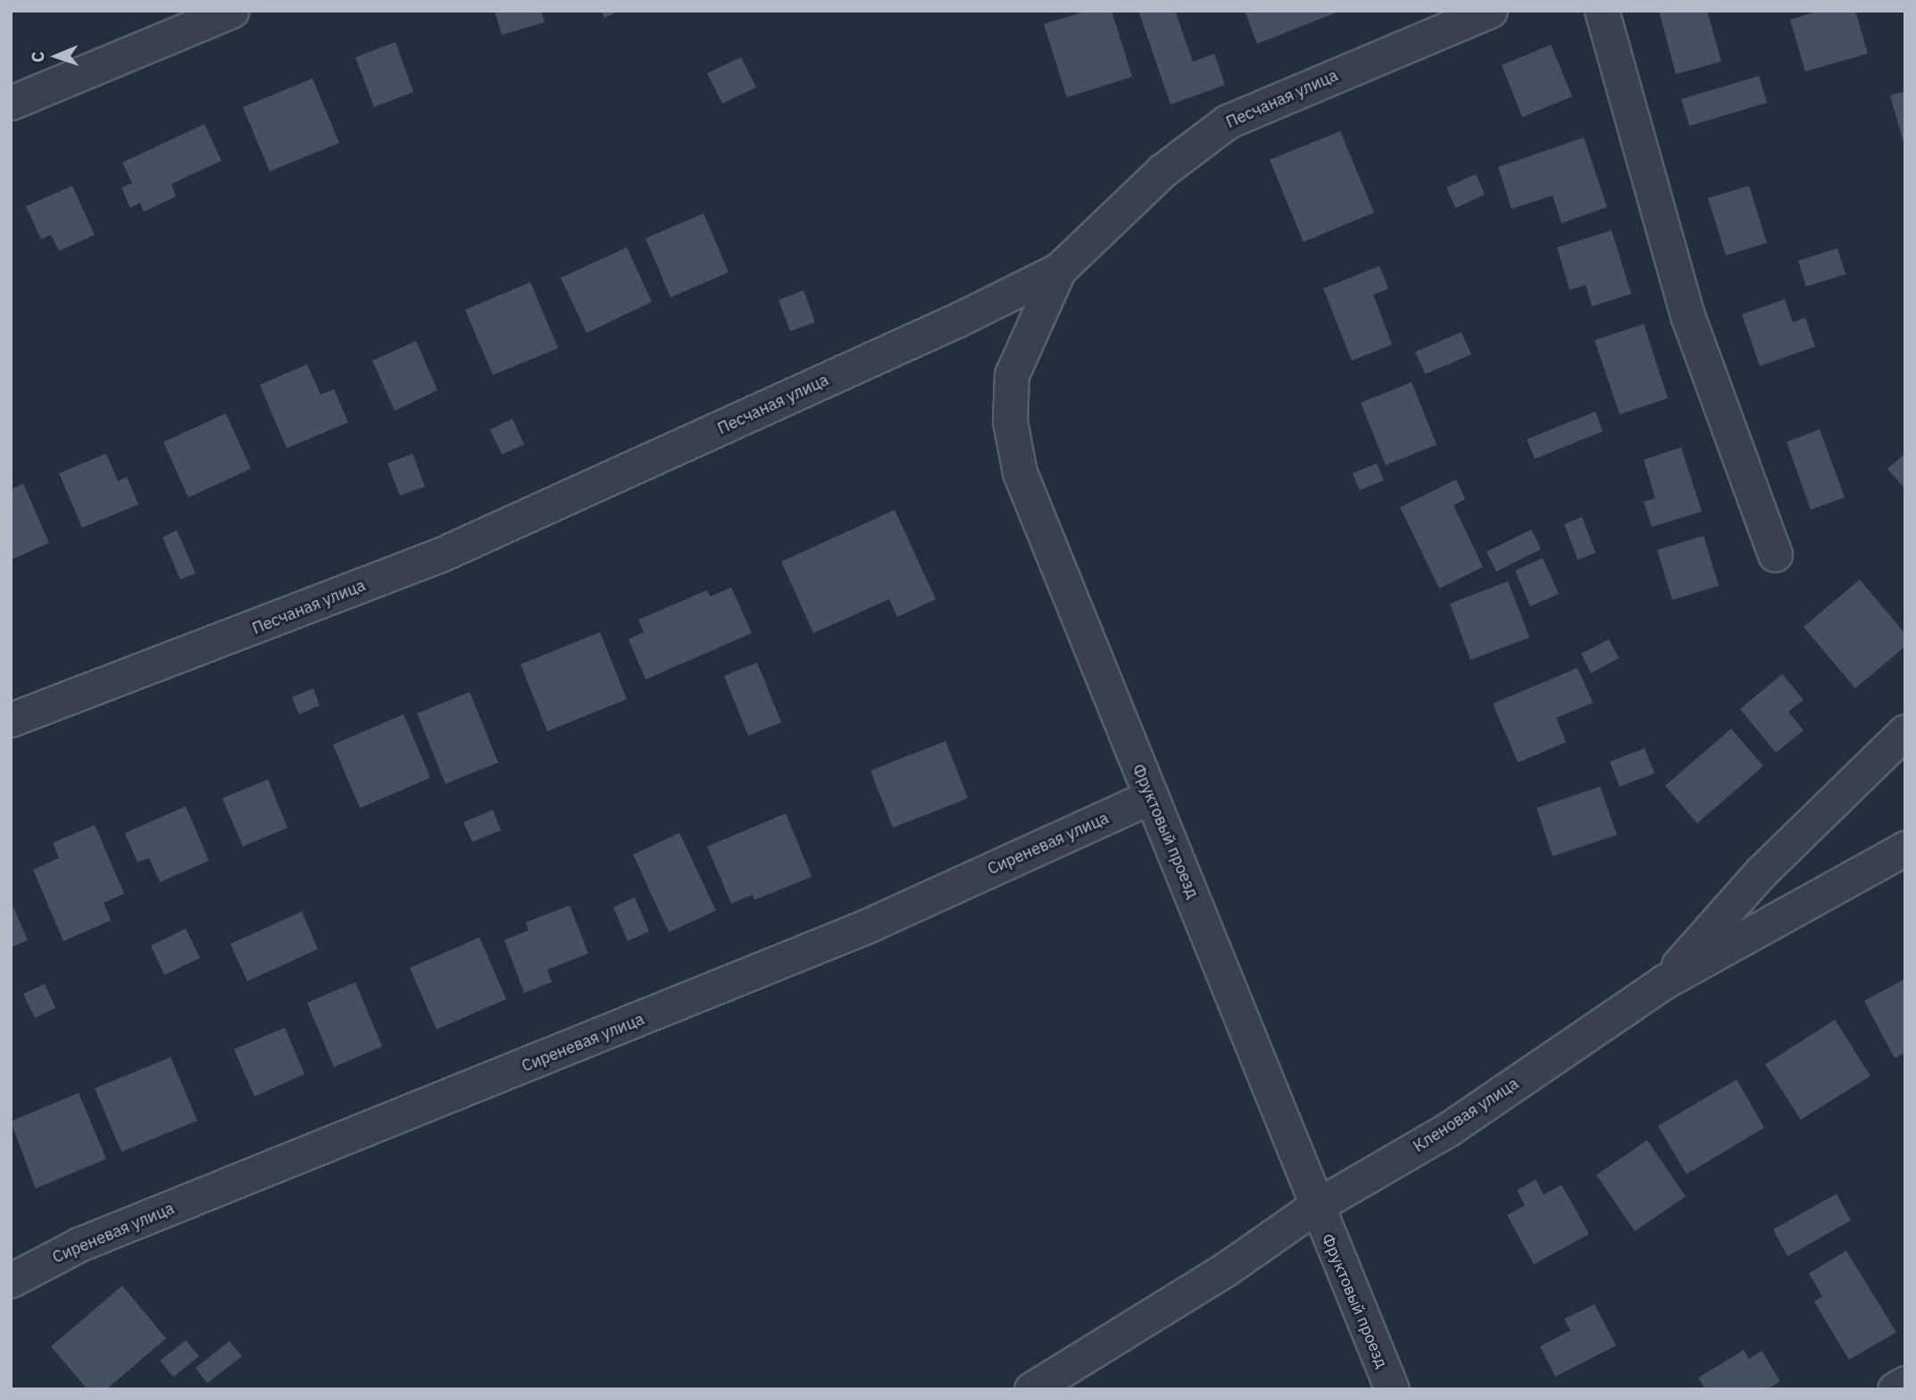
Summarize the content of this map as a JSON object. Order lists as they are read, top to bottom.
{
  "streets": {
    "street": [
      "Песчаная улица",
      "Фруктовый проезд",
      "Сиреневая улица",
      "Кленовая улица"
    ]
  },
  "crossings": [
    ["Песчаная улица", "Фруктовый проезд"],
    ["Фруктовый проезд", "Сиреневая улица"],
    ["Фруктовый проезд", "Кленовая улица"]
  ],
  "north": "left"
}
